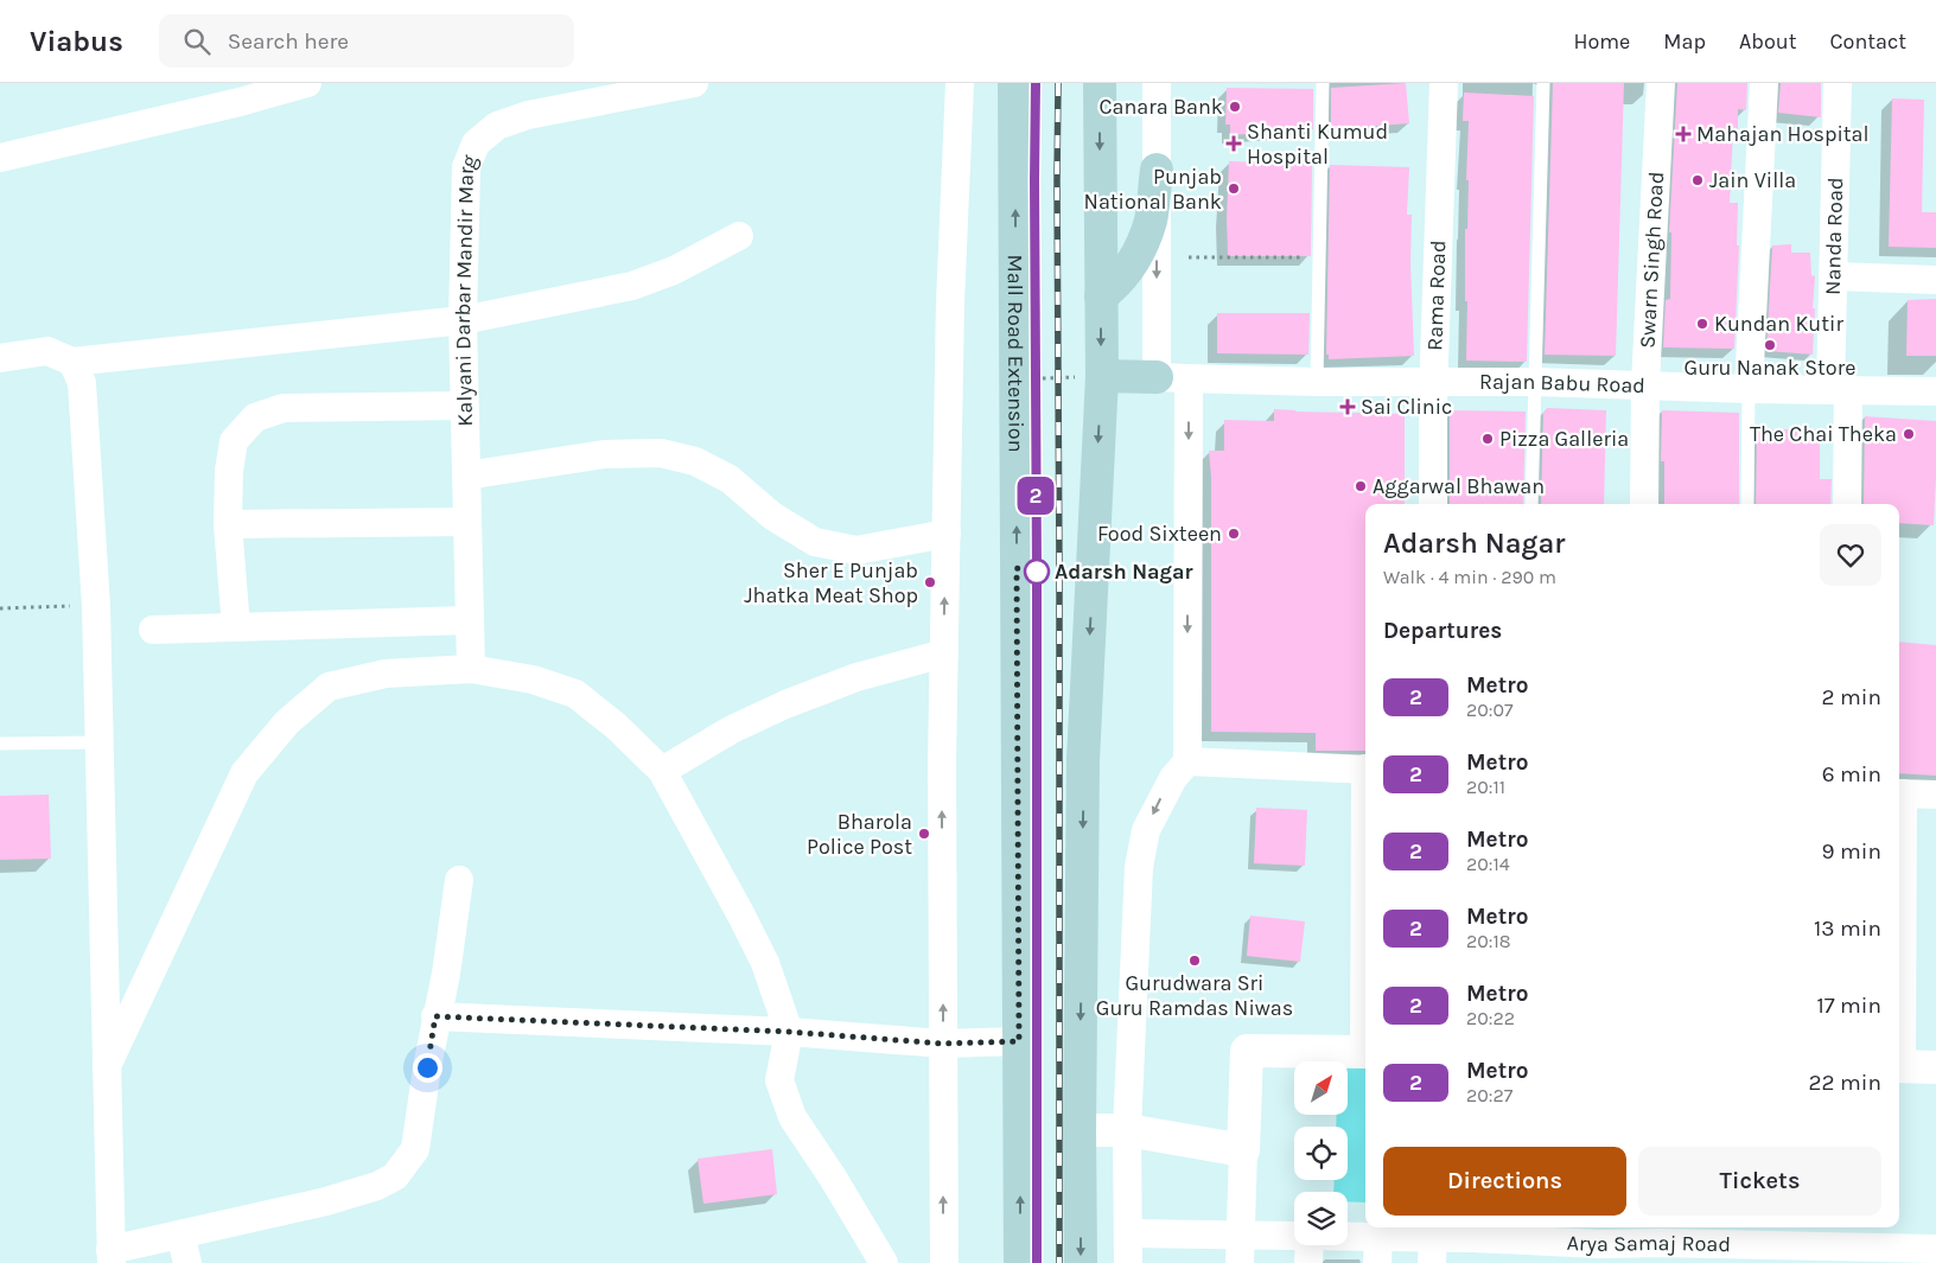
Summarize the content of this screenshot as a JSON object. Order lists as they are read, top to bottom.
{
  "streets": {
    "main road": ["Mall Road Extension"],
    "street": [
      "Nanda Road",
      "Swarn Singh Road",
      "Kalyani Darbar Mandir Marg",
      "Rama Road",
      "Rajan Babu Road",
      "Arya Samaj Road"
    ]
  },
  "crossings": [
    ["Nanda Road", "Rajan Babu Road"],
    ["Swarn Singh Road", "Rajan Babu Road"],
    ["Rama Road", "Rajan Babu Road"]
  ],
  "places": {
    "other": [
      "Canara Bank",
      "Jain Villa",
      "Punjab National Bank",
      "Kundan Kutir",
      "Guru Nanak Store",
      "The Chai Theka",
      "Pizza Galleria",
      "Aggarwal Bhawan",
      "Food Sixteen",
      "Adarsh Nagar",
      "Sher E Punjab Jhatka Meat Shop",
      "Bharola Police Post",
      "Gurudwara Sri Guru Ramdas Niwas"
    ],
    "health": ["Mahajan Hospital", "Shanti Kumud Hospital", "Sai Clinic"]
  },
  "lines": ["metro line 2"],
  "north": "top right",
  "page": {
    "header": "Viabus",
    "search": "Search here",
    "nav": [
      "Home",
      "Map",
      "About",
      "Contact"
    ],
    "on_map": "2",
    "heading": [
      ["Adarsh Nagar", "Walk · 4 min · 290 m"],
      "Departures"
    ],
    "list": [
      {
        "mark": "2",
        "name": "Metro",
        "note": "20:07",
        "value": "2 min"
      },
      {
        "mark": "2",
        "name": "Metro",
        "note": "20:11",
        "value": "6 min"
      },
      {
        "mark": "2",
        "name": "Metro",
        "note": "20:14",
        "value": "9 min"
      },
      {
        "mark": "2",
        "name": "Metro",
        "note": "20:18",
        "value": "13 min"
      },
      {
        "mark": "2",
        "name": "Metro",
        "note": "20:22",
        "value": "17 min"
      },
      {
        "mark": "2",
        "name": "Metro",
        "note": "20:27",
        "value": "22 min"
      }
    ],
    "buttons": ["Directions", "Tickets"]
  }
}
